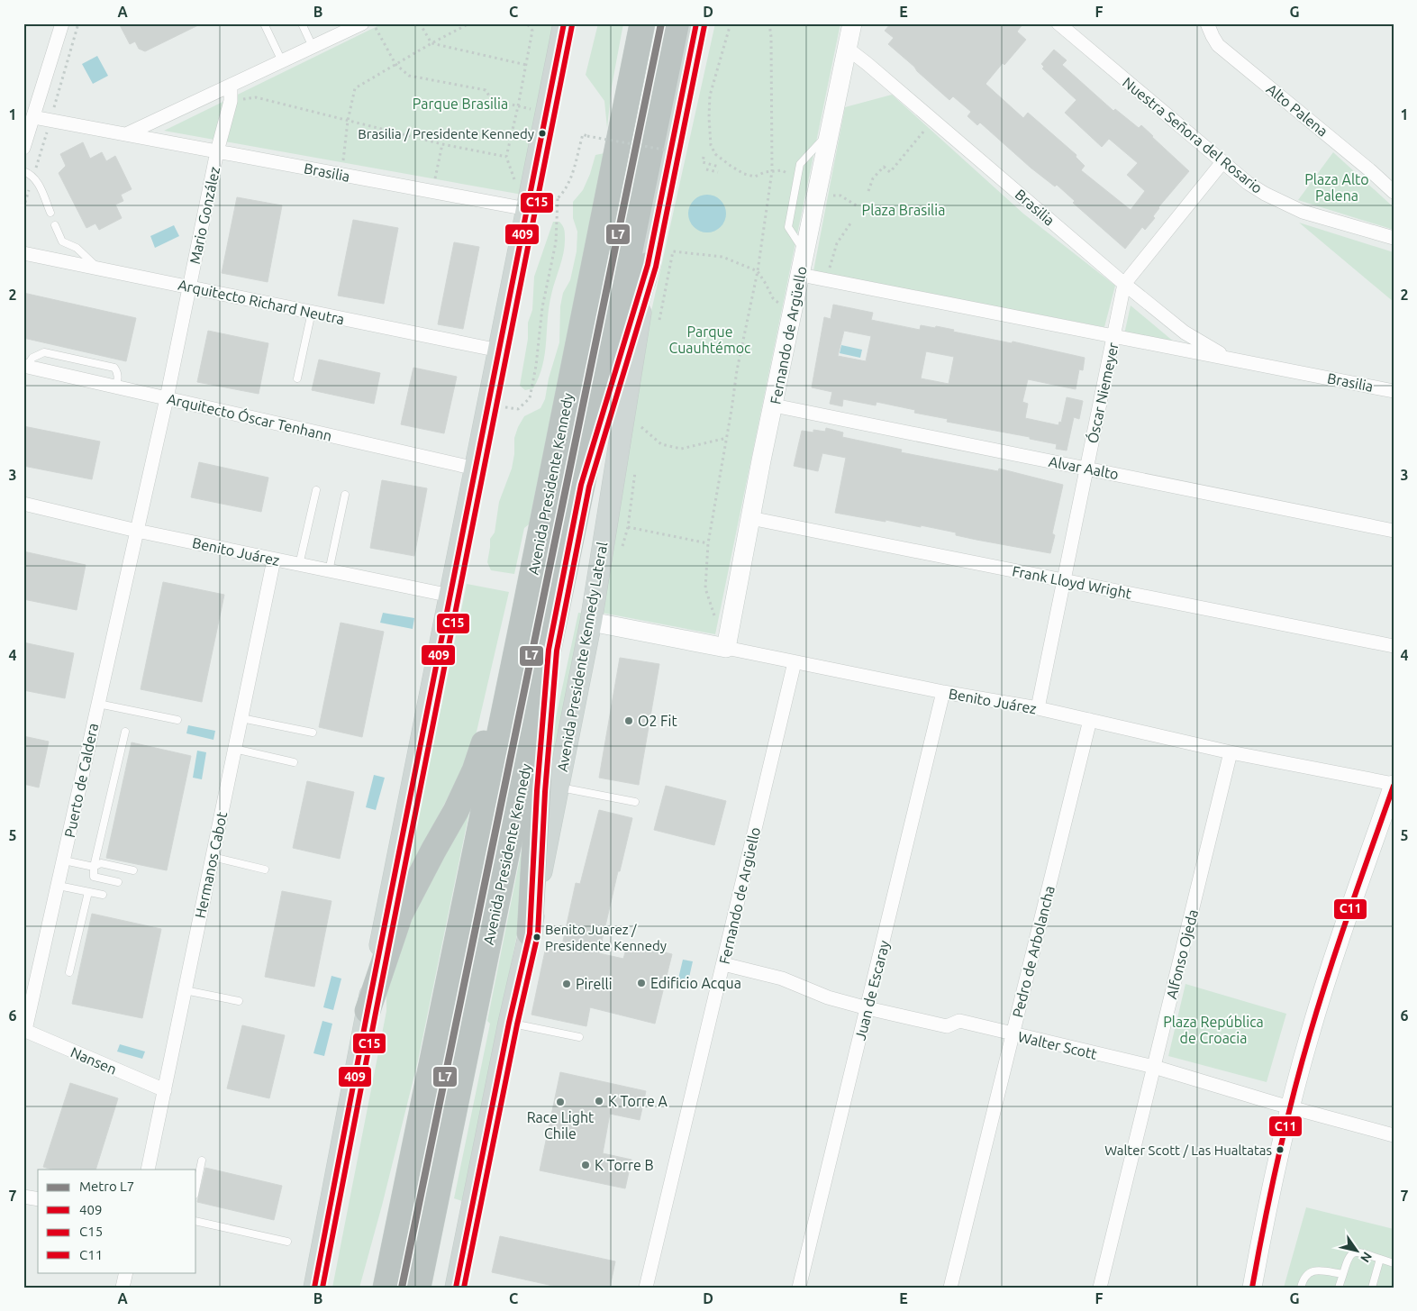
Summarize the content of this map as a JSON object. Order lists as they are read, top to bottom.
{
  "streets": {
    "highway": ["Avenida Presidente Kennedy"],
    "main road": ["Avenida Presidente Kennedy Lateral"],
    "street": [
      "Alto Palena",
      "Nuestra Señora del Rosario",
      "Brasilia",
      "Mario González",
      "Arquitecto Richard Neutra",
      "Fernando de Argüello",
      "Óscar Niemeyer",
      "Arquitecto Óscar Tenhann",
      "Alvar Aalto",
      "Benito Juárez",
      "Frank Lloyd Wright",
      "Puerto de Caldera",
      "Hermanos Cabot",
      "Pedro de Arbolancha",
      "Alfonso Ojeda",
      "Juan de Escaray",
      "Walter Scott",
      "Nansen"
    ]
  },
  "crossings": [
    ["Nuestra Señora del Rosario", "Óscar Niemeyer"],
    ["Brasilia", "Mario González"],
    ["Brasilia", "Fernando de Argüello"],
    ["Brasilia", "Óscar Niemeyer"],
    ["Mario González", "Arquitecto Richard Neutra"],
    ["Mario González", "Arquitecto Óscar Tenhann"],
    ["Mario González", "Benito Juárez"],
    ["Mario González", "Puerto de Caldera"],
    ["Fernando de Argüello", "Alvar Aalto"],
    ["Fernando de Argüello", "Benito Juárez"],
    ["Fernando de Argüello", "Frank Lloyd Wright"],
    ["Fernando de Argüello", "Walter Scott"],
    ["Óscar Niemeyer", "Alvar Aalto"],
    ["Óscar Niemeyer", "Benito Juárez"],
    ["Óscar Niemeyer", "Frank Lloyd Wright"],
    ["Benito Juárez", "Avenida Presidente Kennedy Lateral"],
    ["Benito Juárez", "Puerto de Caldera"],
    ["Benito Juárez", "Hermanos Cabot"],
    ["Benito Juárez", "Pedro de Arbolancha"],
    ["Benito Juárez", "Alfonso Ojeda"],
    ["Benito Juárez", "Juan de Escaray"],
    ["Puerto de Caldera", "Nansen"],
    ["Hermanos Cabot", "Nansen"],
    ["Pedro de Arbolancha", "Walter Scott"],
    ["Alfonso Ojeda", "Walter Scott"],
    ["Juan de Escaray", "Walter Scott"]
  ],
  "parks": [
    "Parque Brasilia",
    "Plaza Alto Palena",
    "Plaza Brasilia",
    "Parque Cuauhtémoc",
    "Plaza República de Croacia"
  ],
  "places": [
    "Brasilia / Presidente Kennedy",
    "O2 Fit",
    "Benito Juarez / Presidente Kennedy",
    "Edificio Acqua",
    "Pirelli",
    "K Torre A",
    "Race Light Chile",
    "Walter Scott / Las Hualtatas",
    "K Torre B"
  ],
  "lines": [
    "metro line L7",
    "transit line 409",
    "transit line C15",
    "transit line C11"
  ],
  "legend": [
    "Metro L7",
    "409",
    "C15",
    "C11"
  ],
  "north": "bottom right",
  "grid": {
    "columns": [
      "A",
      "B",
      "C",
      "D",
      "E",
      "F",
      "G"
    ],
    "rows": [
      "1",
      "2",
      "3",
      "4",
      "5",
      "6",
      "7"
    ]
  }
}
